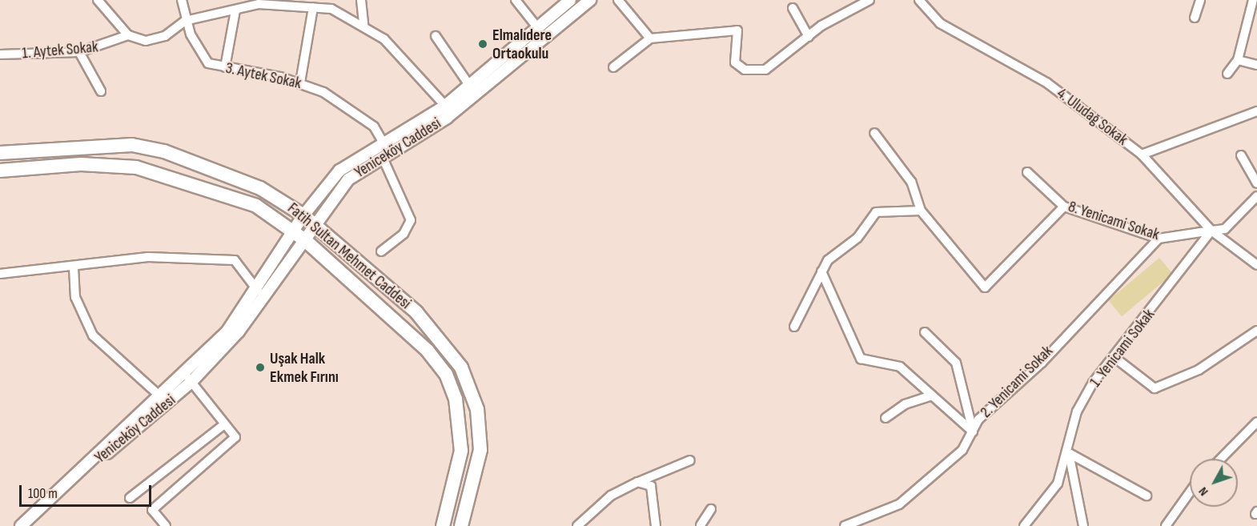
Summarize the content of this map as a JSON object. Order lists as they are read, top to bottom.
{
  "streets": {
    "main road": ["Fatih Sultan Mehmet Caddesi"],
    "street": [
      "1. Aytek Sokak",
      "3. Aytek Sokak",
      "4. Uludağ Sokak",
      "Yeniceköy Caddesi",
      "8. Yenicami Sokak",
      "1. Yenicami Sokak",
      "2. Yenicami Sokak"
    ]
  },
  "crossings": [
    ["1. Aytek Sokak", "3. Aytek Sokak"],
    ["1. Aytek Sokak", "Yeniceköy Caddesi"],
    ["3. Aytek Sokak", "Yeniceköy Caddesi"],
    ["4. Uludağ Sokak", "8. Yenicami Sokak"],
    ["4. Uludağ Sokak", "1. Yenicami Sokak"],
    ["Yeniceköy Caddesi", "Fatih Sultan Mehmet Caddesi"],
    ["8. Yenicami Sokak", "1. Yenicami Sokak"],
    ["8. Yenicami Sokak", "2. Yenicami Sokak"]
  ],
  "places": ["Elmalıdere Ortaokulu", "Uşak Halk Ekmek Fırını"],
  "scale_bar": "100 m",
  "north": "bottom left"
}
